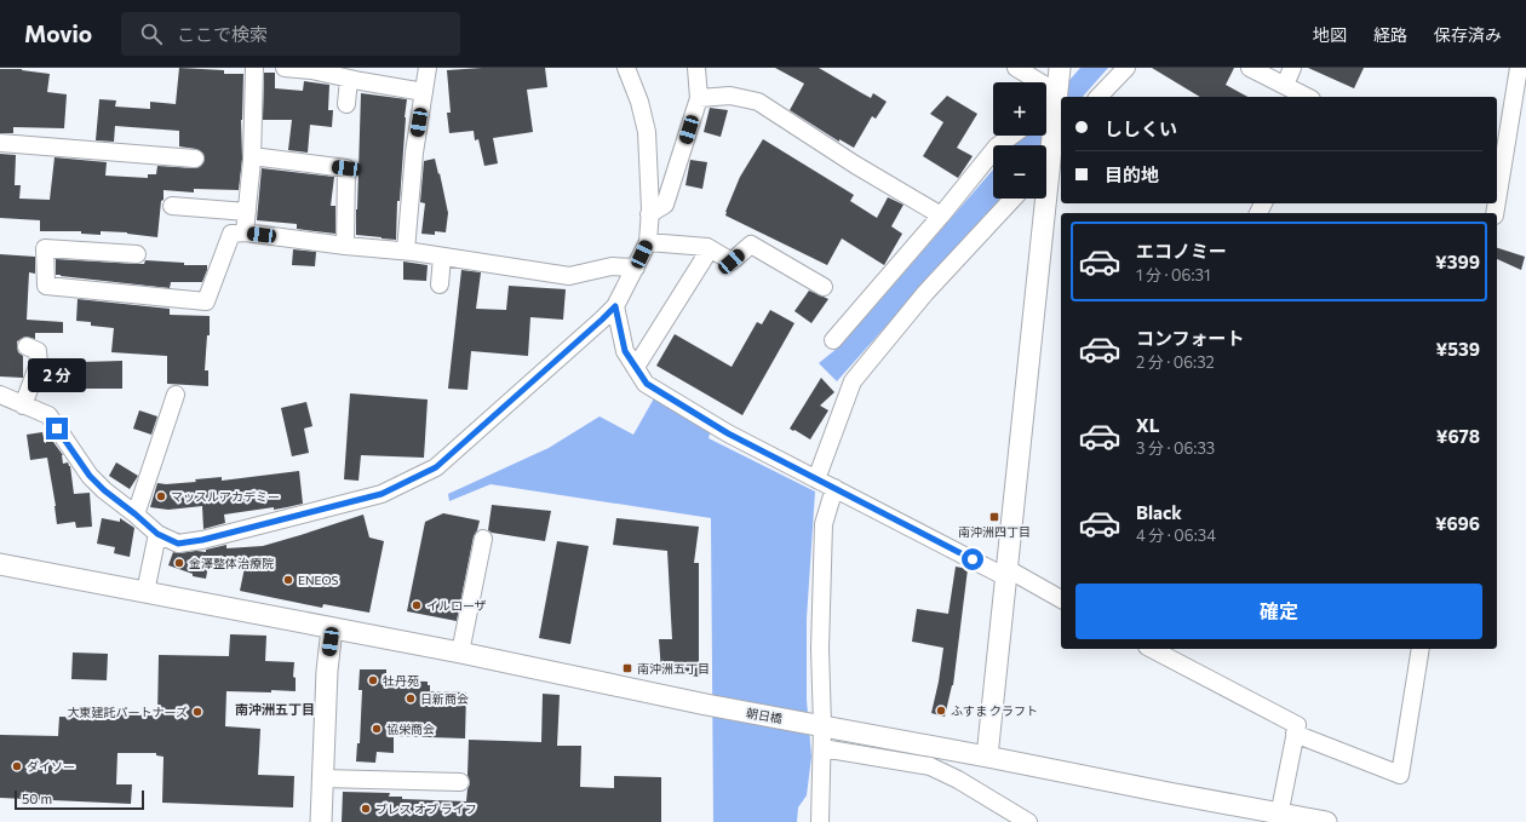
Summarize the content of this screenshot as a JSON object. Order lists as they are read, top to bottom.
{
  "streets": {
    "street": ["朝日橋"]
  },
  "districts": ["南沖洲五丁目"],
  "places": {
    "other": [
      "マッスルアカデミー",
      "金澤整体治療院",
      "ENEOS",
      "イルローザ",
      "牡丹苑",
      "日新商会",
      "ふすま クラフト",
      "大東建託パートナーズ",
      "協栄商会",
      "ダイソー",
      "ブレス オブ ライフ"
    ],
    "transit": ["南沖洲四丁目", "南沖洲五丁目"]
  },
  "scale_bar": "50 m",
  "page": {
    "header": "Movio",
    "search": "ここで検索",
    "nav": ["地図", "経路", "保存済み"],
    "map_buttons": ["+", "−"],
    "banner": ["ししくい", "目的地"],
    "list": [
      {
        "name": "エコノミー",
        "note": "1 分 · 06:31",
        "value": "¥399"
      },
      {
        "name": "コンフォート",
        "note": "2 分 · 06:32",
        "value": "¥539"
      },
      {
        "name": "XL",
        "note": "3 分 · 06:33",
        "value": "¥678"
      },
      {
        "name": "Black",
        "note": "4 分 · 06:34",
        "value": "¥696"
      }
    ],
    "bubble": "2 分",
    "buttons": "確定",
    "scale": "50 m"
  }
}
